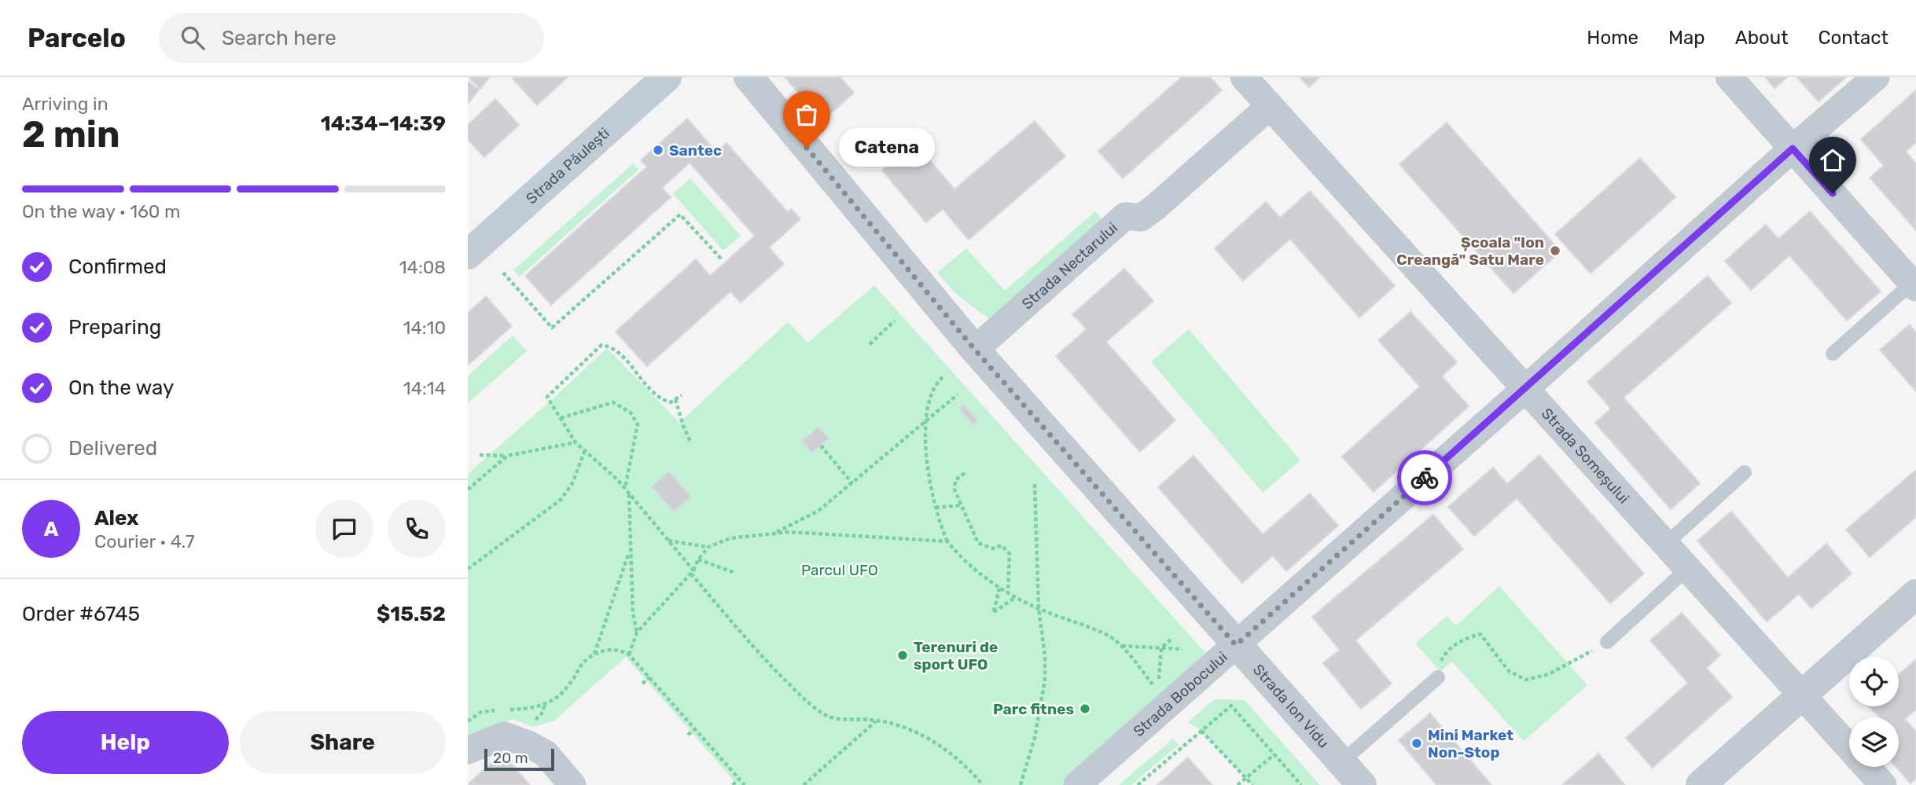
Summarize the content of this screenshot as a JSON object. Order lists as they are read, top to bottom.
{
  "streets": {
    "main road": ["Strada Păulești"],
    "street": [
      "Strada Nectarului",
      "Strada Someșului",
      "Strada Bobocului",
      "Strada Ion Vidu"
    ]
  },
  "crossings": [
    ["Strada Nectarului", "Strada Someșului"],
    ["Strada Nectarului", "Strada Ion Vidu"],
    ["Strada Someșului", "Strada Bobocului"],
    ["Strada Bobocului", "Strada Ion Vidu"]
  ],
  "parks": ["Parcul UFO"],
  "places": [
    "Catena",
    "Santec",
    "Școala \"Ion Creangă\" Satu Mare",
    "Terenuri de sport UFO",
    "Parc fitnes",
    "Mini Market Non-Stop"
  ],
  "scale_bar": "20 m",
  "page": {
    "header": "Parcelo",
    "search": "Search here",
    "nav": [
      "Home",
      "Map",
      "About",
      "Contact"
    ],
    "heading": ["2 min", "Arriving in", "14:34–14:39"],
    "panel": [
      "Alex",
      "Courier · 4.7",
      "Order #6745",
      "$15.52"
    ],
    "bubble": "Catena",
    "bar": "On the way · 160 m",
    "list": [
      ["Confirmed", "14:08"],
      ["Preparing", "14:10"],
      ["On the way", "14:14"],
      "Delivered"
    ],
    "round": "A",
    "buttons": ["Help", "Share"],
    "scale": "20 m"
  }
}
